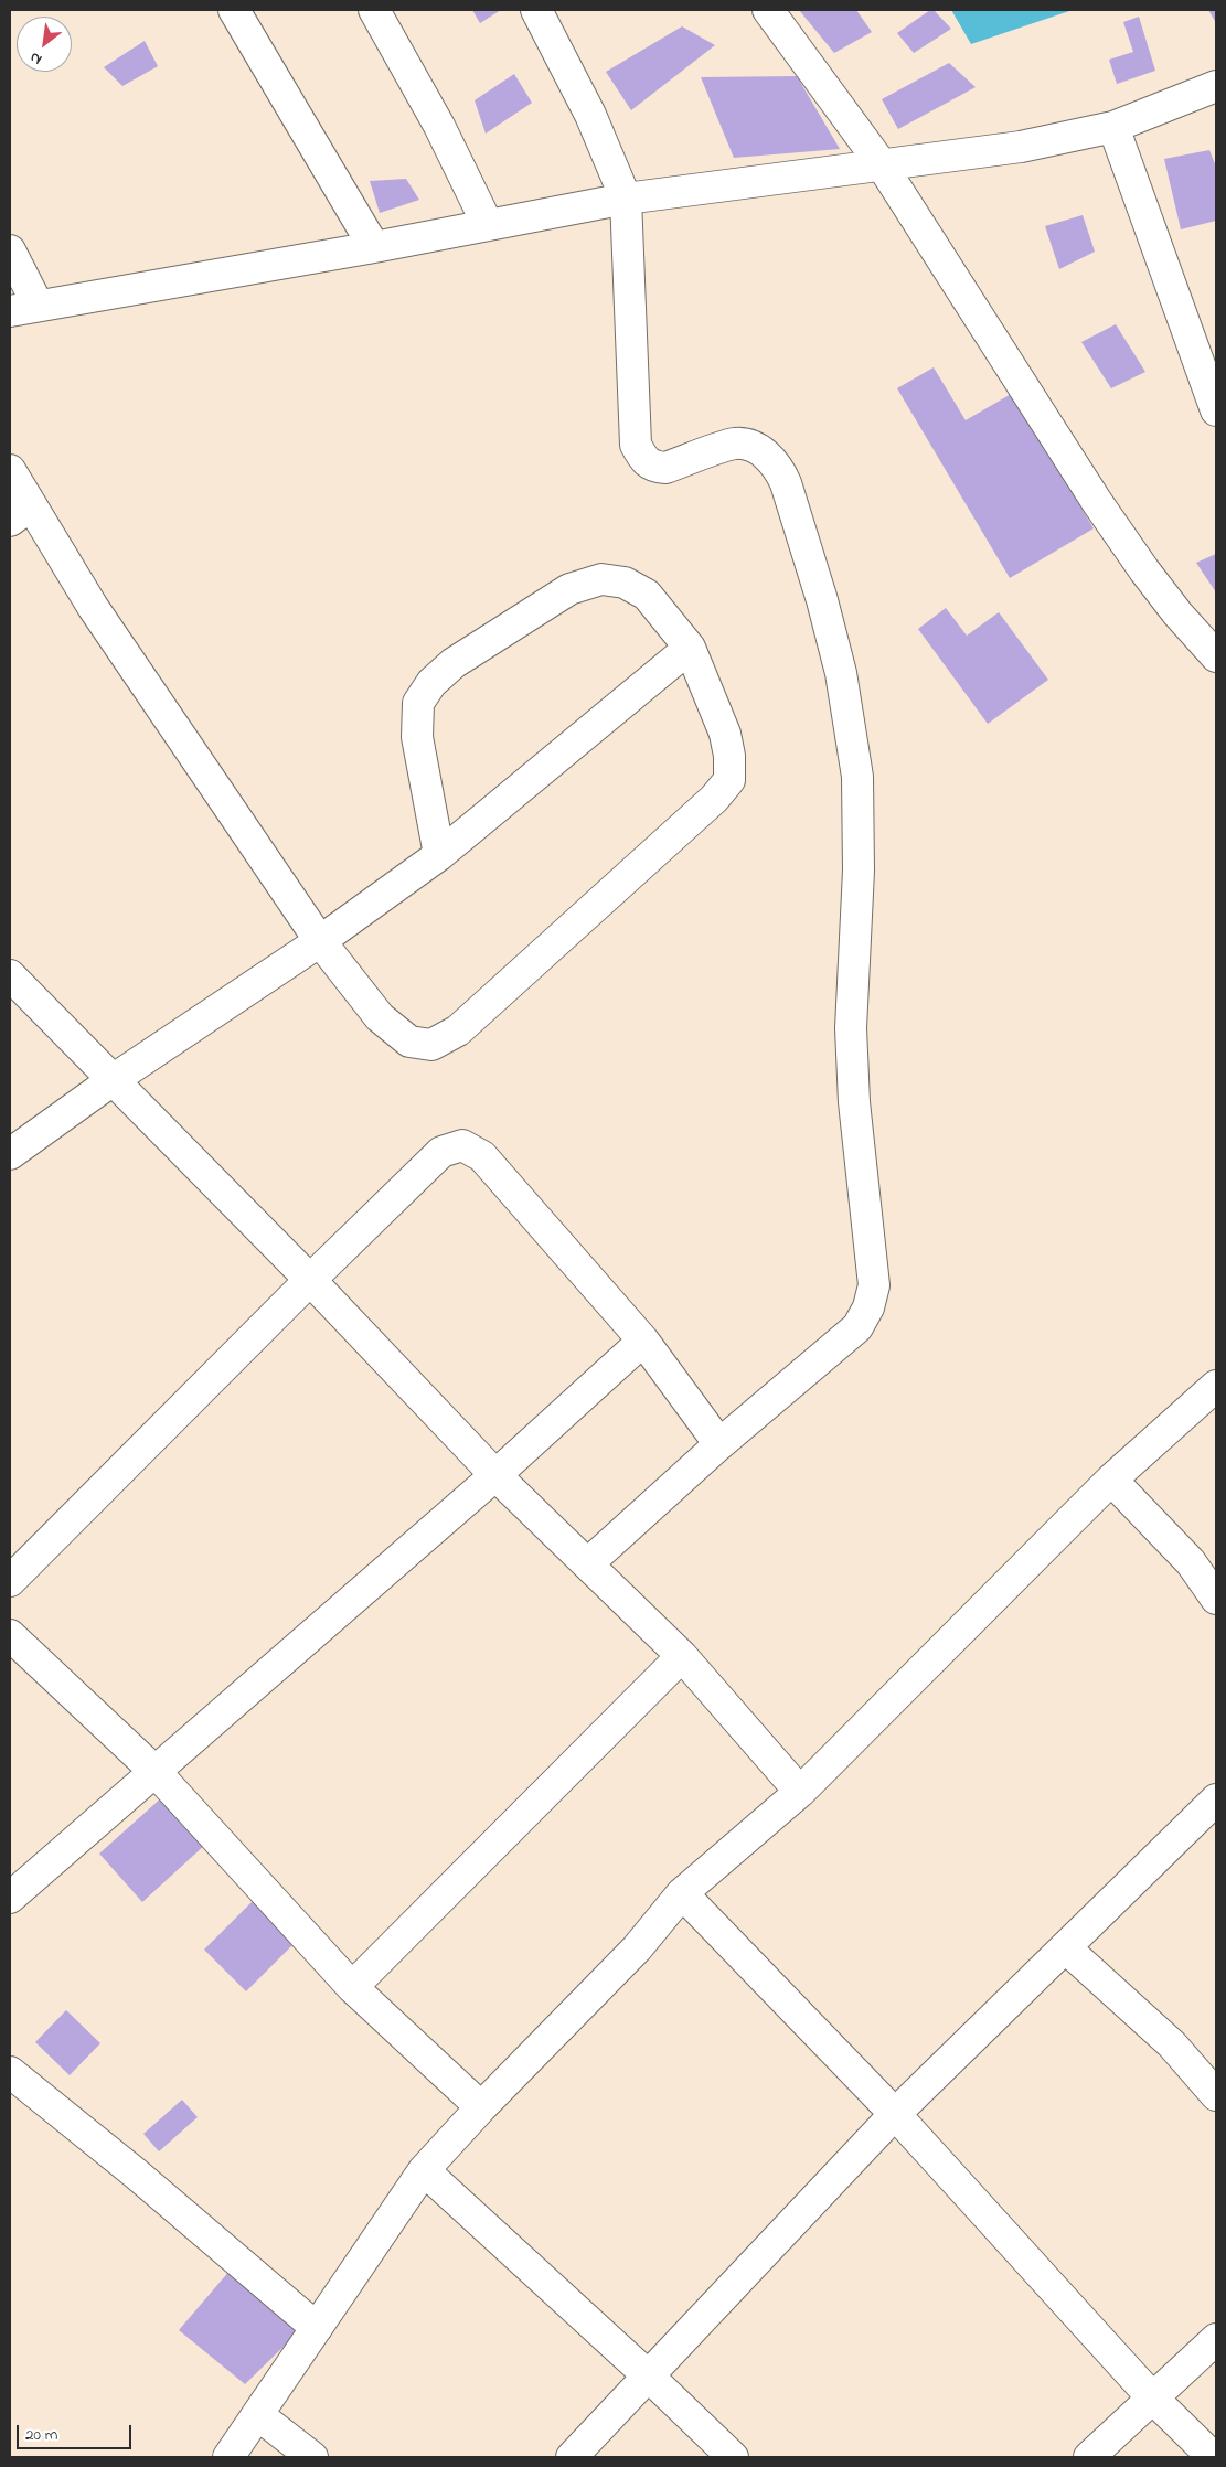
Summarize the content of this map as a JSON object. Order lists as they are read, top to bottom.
{
  "scale_bar": "20 m",
  "north": "bottom left"
}
